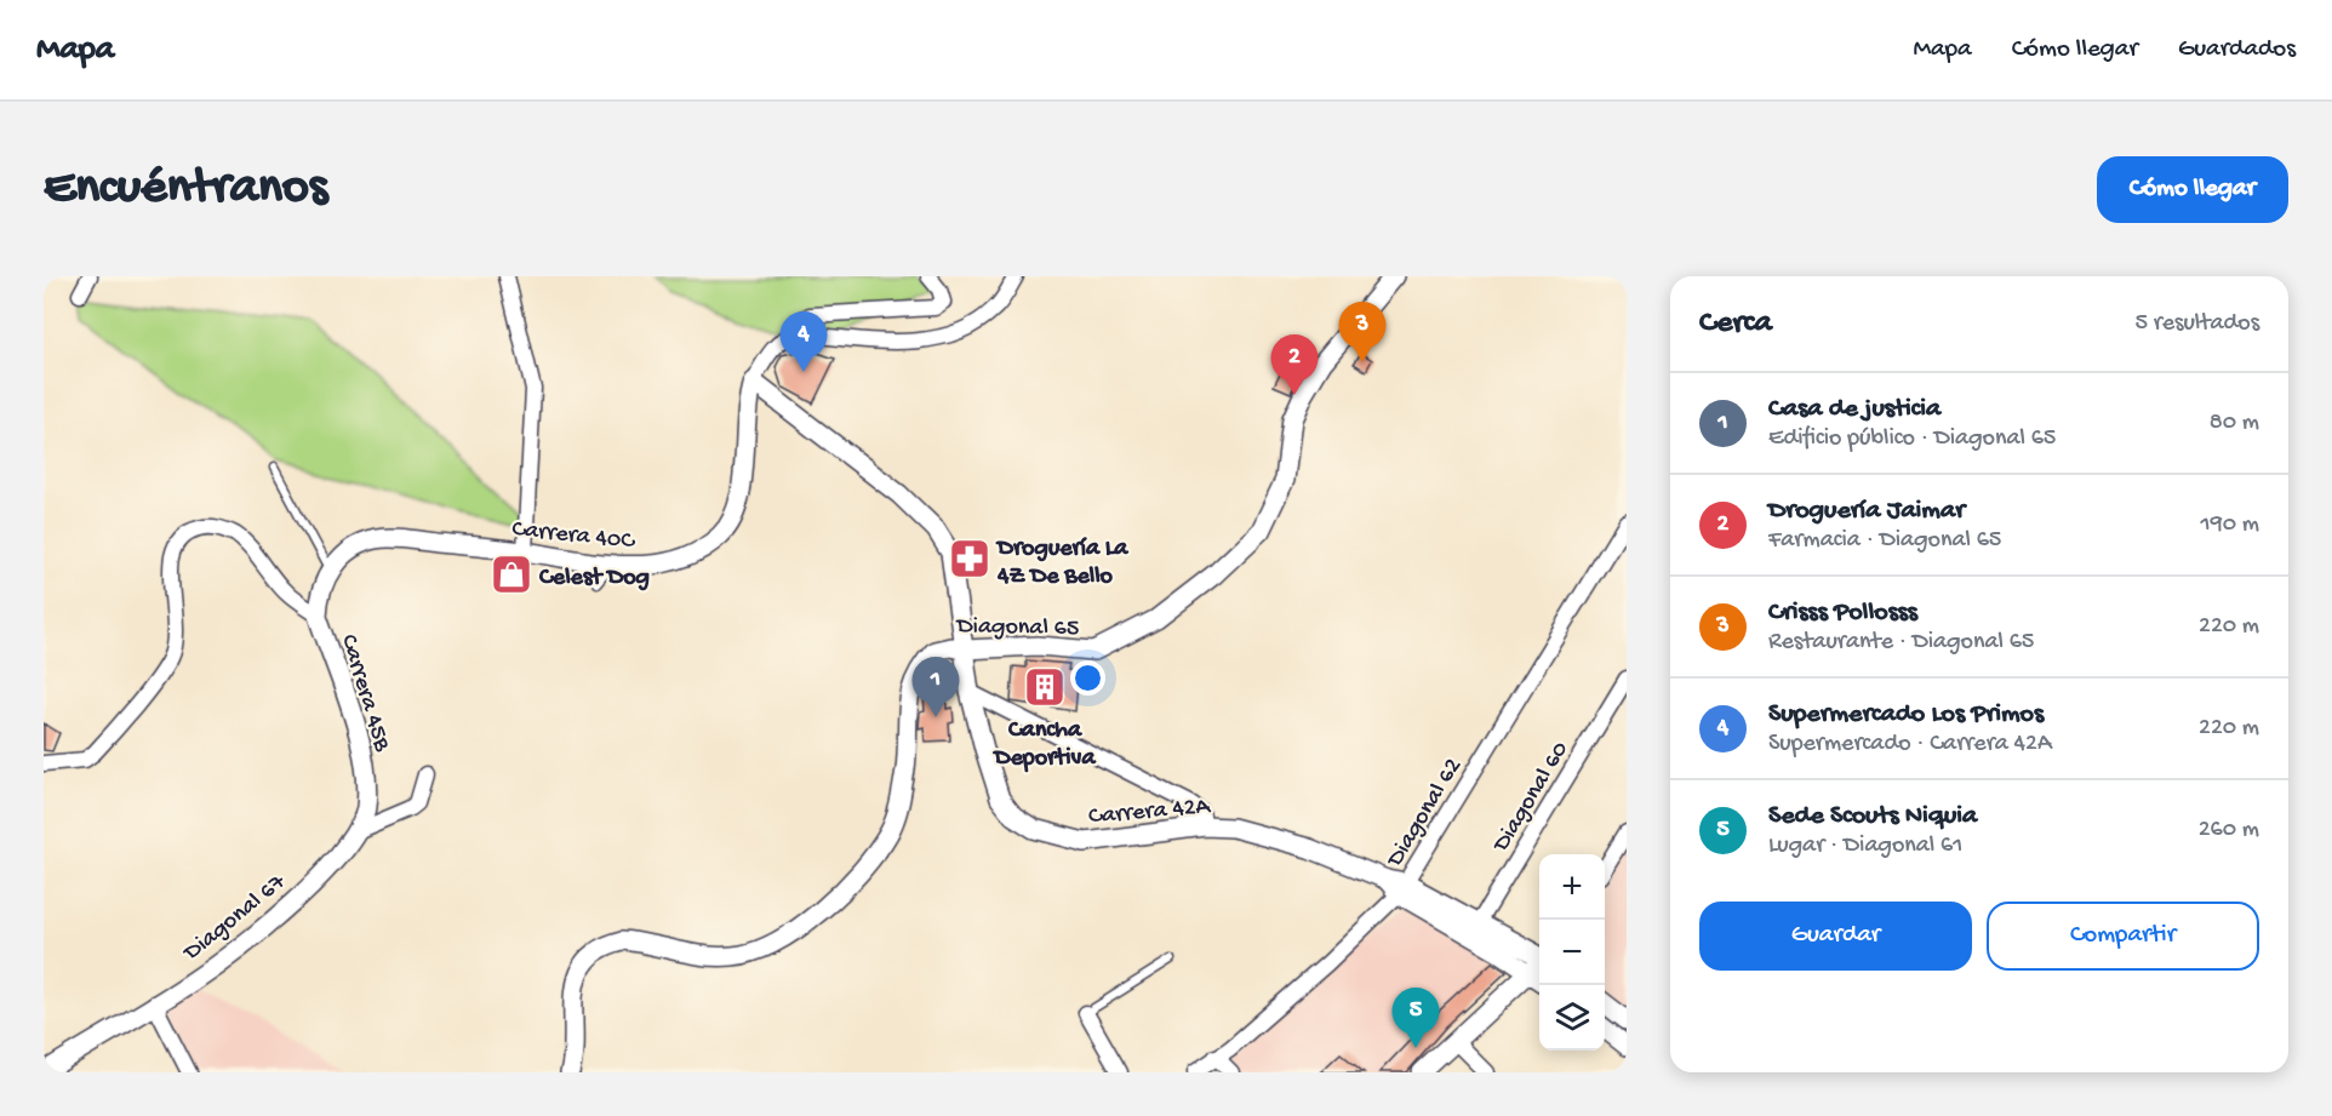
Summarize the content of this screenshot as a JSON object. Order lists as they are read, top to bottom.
{
  "streets": {
    "street": [
      "Carrera 40C",
      "Diagonal 65",
      "Carrera 45B",
      "Diagonal 60",
      "Carrera 42A",
      "Diagonal 62",
      "Diagonal 67"
    ]
  },
  "crossings": [
    ["Carrera 40C", "Carrera 45B"],
    ["Carrera 40C", "Carrera 42A"],
    ["Diagonal 65", "Carrera 42A"],
    ["Carrera 45B", "Diagonal 67"],
    ["Diagonal 60", "Carrera 42A"],
    ["Carrera 42A", "Diagonal 62"]
  ],
  "places": {
    "pharmacy": ["Droguería La 4Z De Bello"],
    "shop": ["Celest Dog"],
    "building": ["Cancha Deportiva"]
  },
  "page": {
    "header": "Mapa",
    "nav": ["Mapa", "Cómo llegar", "Guardados"],
    "buttons": [
      "Cómo llegar",
      ["Guardar", "Compartir"]
    ],
    "title": "Encuéntranos",
    "heading": ["Cerca", "5 resultados"],
    "pins": [
      "3",
      "4",
      "2",
      "1",
      "5"
    ],
    "list": [
      {
        "mark": "1",
        "name": "Casa de justicia",
        "note": "Edificio público · Diagonal 65",
        "value": "80 m"
      },
      {
        "mark": "2",
        "name": "Droguería Jaimar",
        "note": "Farmacia · Diagonal 65",
        "value": "190 m"
      },
      {
        "mark": "3",
        "name": "Crisss Pollosss",
        "note": "Restaurante · Diagonal 65",
        "value": "220 m"
      },
      {
        "mark": "4",
        "name": "Supermercado Los Primos",
        "note": "Supermercado · Carrera 42A",
        "value": "220 m"
      },
      {
        "mark": "5",
        "name": "Sede Scouts Niquia",
        "note": "Lugar · Diagonal 61",
        "value": "260 m"
      }
    ],
    "map_buttons": ["+", "−"]
  }
}
